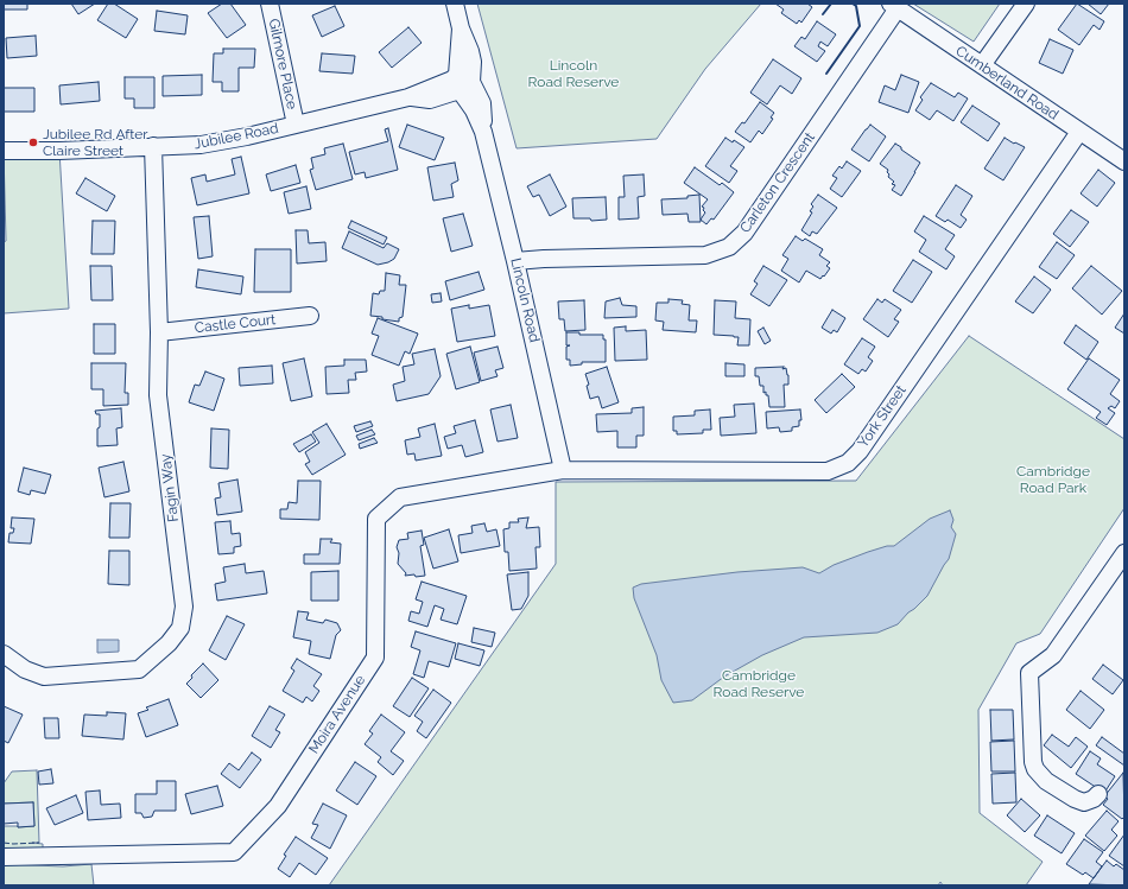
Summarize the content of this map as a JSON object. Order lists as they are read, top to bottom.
{
  "streets": {
    "street": [
      "Gilmore Place",
      "Cumberland Road",
      "Jubilee Road",
      "Carleton Crescent",
      "Lincoln Road",
      "Castle Court",
      "York Street",
      "Fagin Way",
      "Moira Avenue"
    ]
  },
  "crossings": [
    ["Gilmore Place", "Jubilee Road"],
    ["Cumberland Road", "Carleton Crescent"],
    ["Cumberland Road", "York Street"],
    ["Jubilee Road", "Lincoln Road"],
    ["Jubilee Road", "Fagin Way"],
    ["Carleton Crescent", "Lincoln Road"],
    ["Lincoln Road", "York Street"],
    ["Lincoln Road", "Moira Avenue"],
    ["Castle Court", "Fagin Way"],
    ["York Street", "Moira Avenue"]
  ],
  "parks": ["Lincoln Road Reserve", "Cambridge Road Park", "Cambridge Road Reserve"],
  "places": ["Jubilee Rd After Claire Street"]
}
